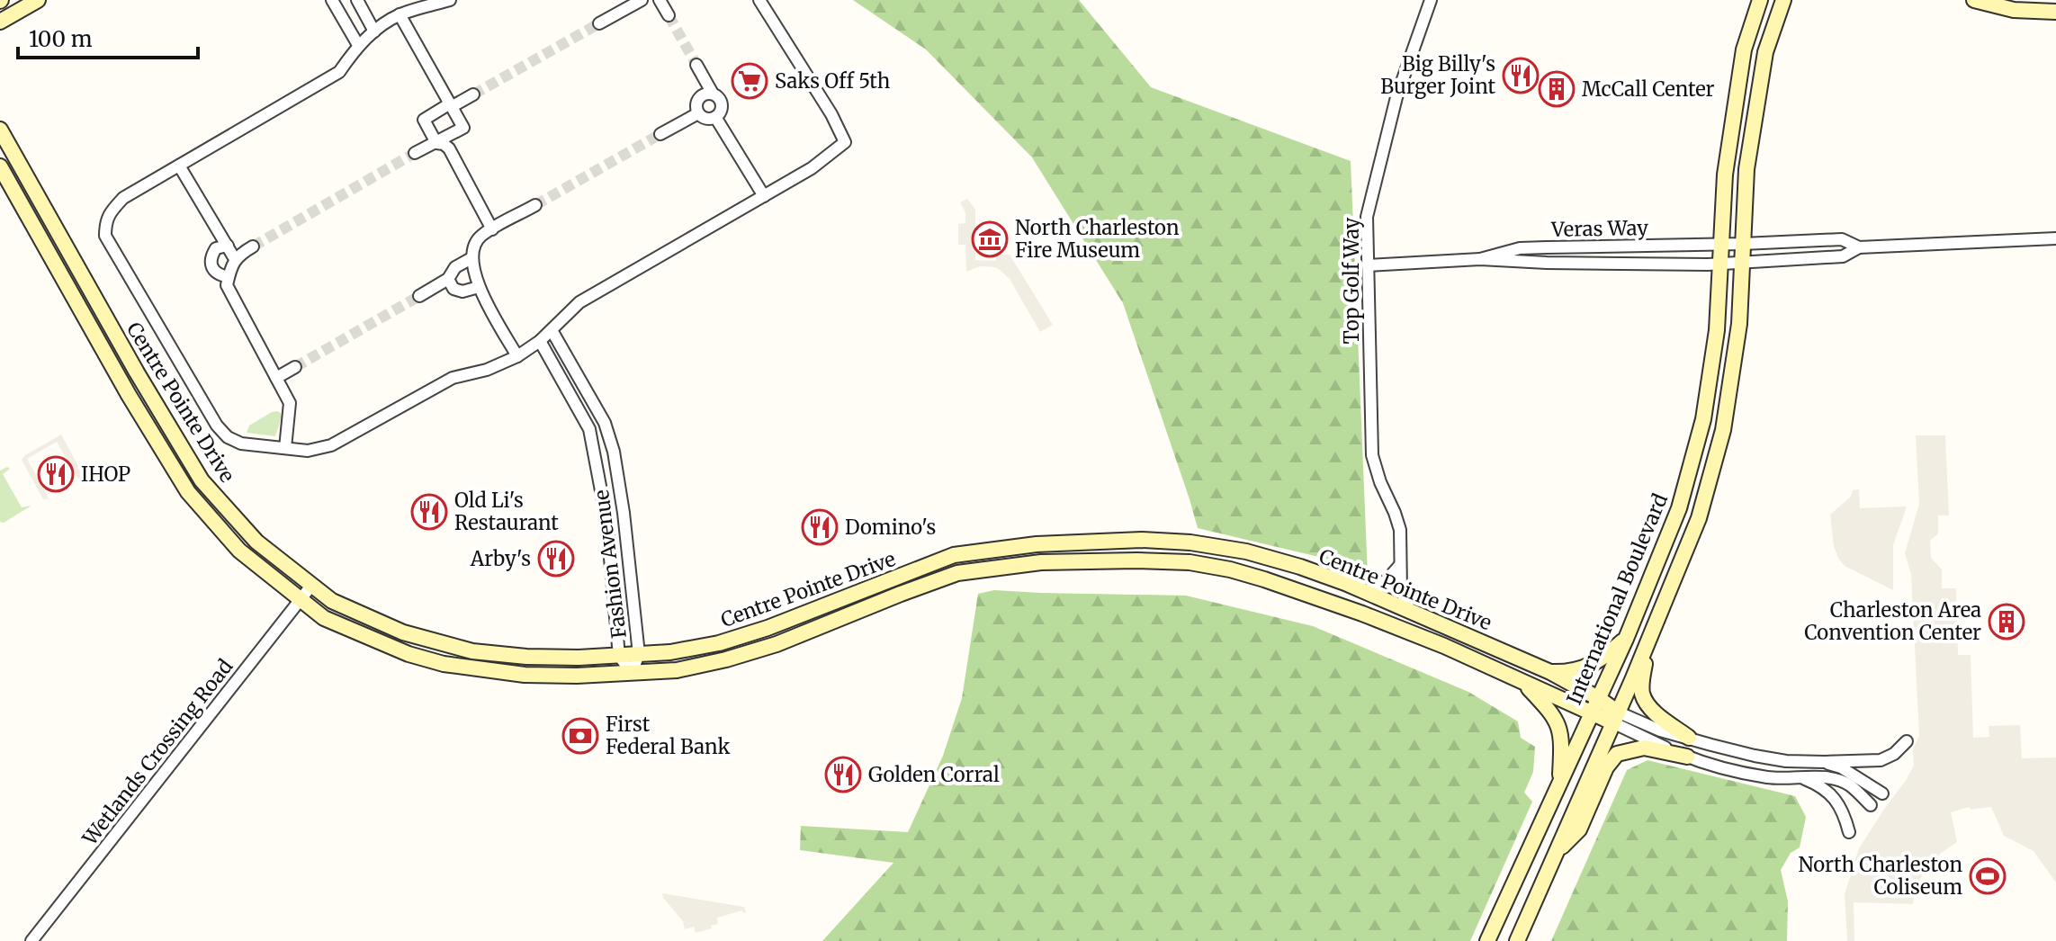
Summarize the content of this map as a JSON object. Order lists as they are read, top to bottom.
{
  "streets": {
    "street": [
      "Veras Way",
      "Top Golf Way",
      "Centre Pointe Drive",
      "Fashion Avenue",
      "International Boulevard",
      "Wetlands Crossing Road"
    ]
  },
  "crossings": [
    ["Veras Way", "Top Golf Way"],
    ["Veras Way", "International Boulevard"],
    ["Top Golf Way", "Centre Pointe Drive"],
    ["Centre Pointe Drive", "Fashion Avenue"],
    ["Centre Pointe Drive", "International Boulevard"],
    ["Centre Pointe Drive", "Wetlands Crossing Road"]
  ],
  "places": {
    "restaurant": [
      "Big Billy's Burger Joint",
      "IHOP",
      "Old Li's Restaurant",
      "Domino's",
      "Arby's",
      "Golden Corral"
    ],
    "supermarket": ["Saks Off 5th"],
    "building": ["McCall Center", "Charleston Area Convention Center"],
    "museum": ["North Charleston Fire Museum"],
    "bank": ["First Federal Bank"],
    "sports": ["North Charleston Coliseum"]
  },
  "scale_bar": "100 m"
}
